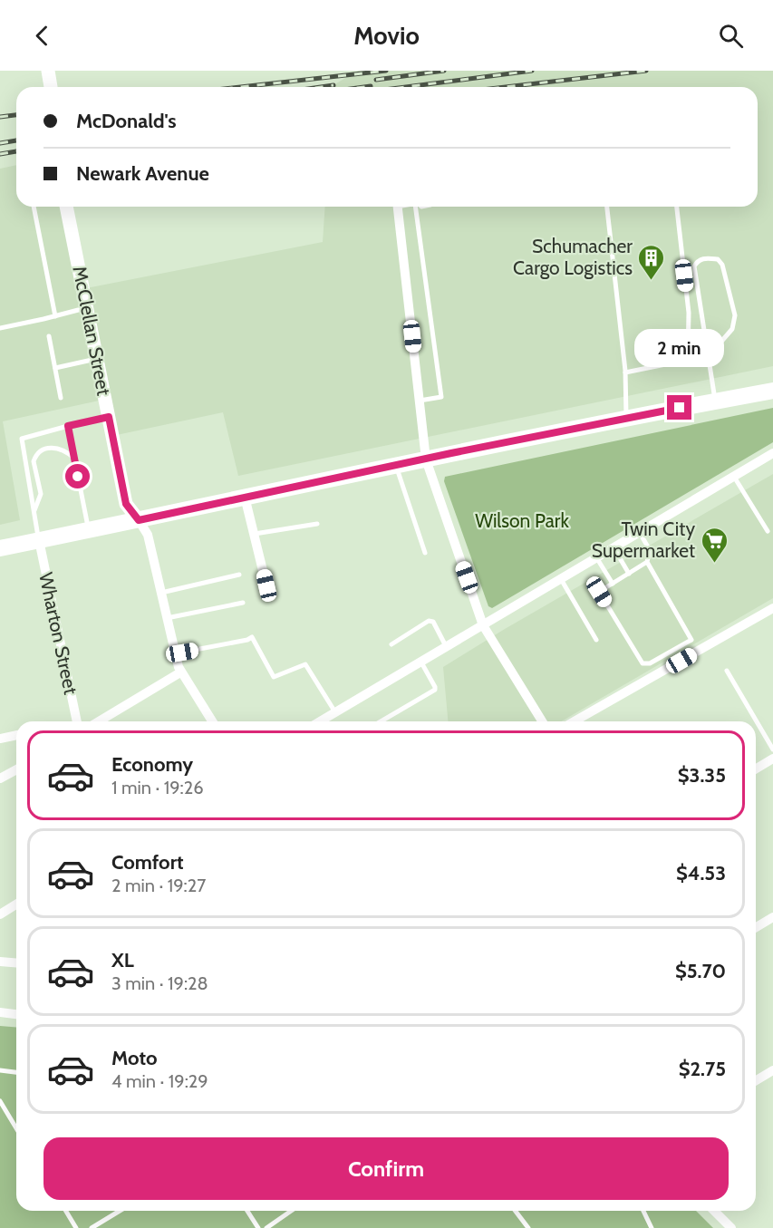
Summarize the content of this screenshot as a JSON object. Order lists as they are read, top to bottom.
{
  "streets": {
    "main road": ["McClellan Street"],
    "street": ["Wharton Street"]
  },
  "parks": ["Wilson Park"],
  "places": {
    "building": ["Schumacher Cargo Logistics"],
    "supermarket": ["Twin City Supermarket"]
  },
  "page": {
    "header": "Movio",
    "banner": ["McDonald's", "Newark Avenue"],
    "bubble": "2 min",
    "list": [
      {
        "name": "Economy",
        "note": "1 min · 19:26",
        "value": "$3.35"
      },
      {
        "name": "Comfort",
        "note": "2 min · 19:27",
        "value": "$4.53"
      },
      {
        "name": "XL",
        "note": "3 min · 19:28",
        "value": "$5.70"
      },
      {
        "name": "Moto",
        "note": "4 min · 19:29",
        "value": "$2.75"
      }
    ],
    "buttons": "Confirm"
  }
}
